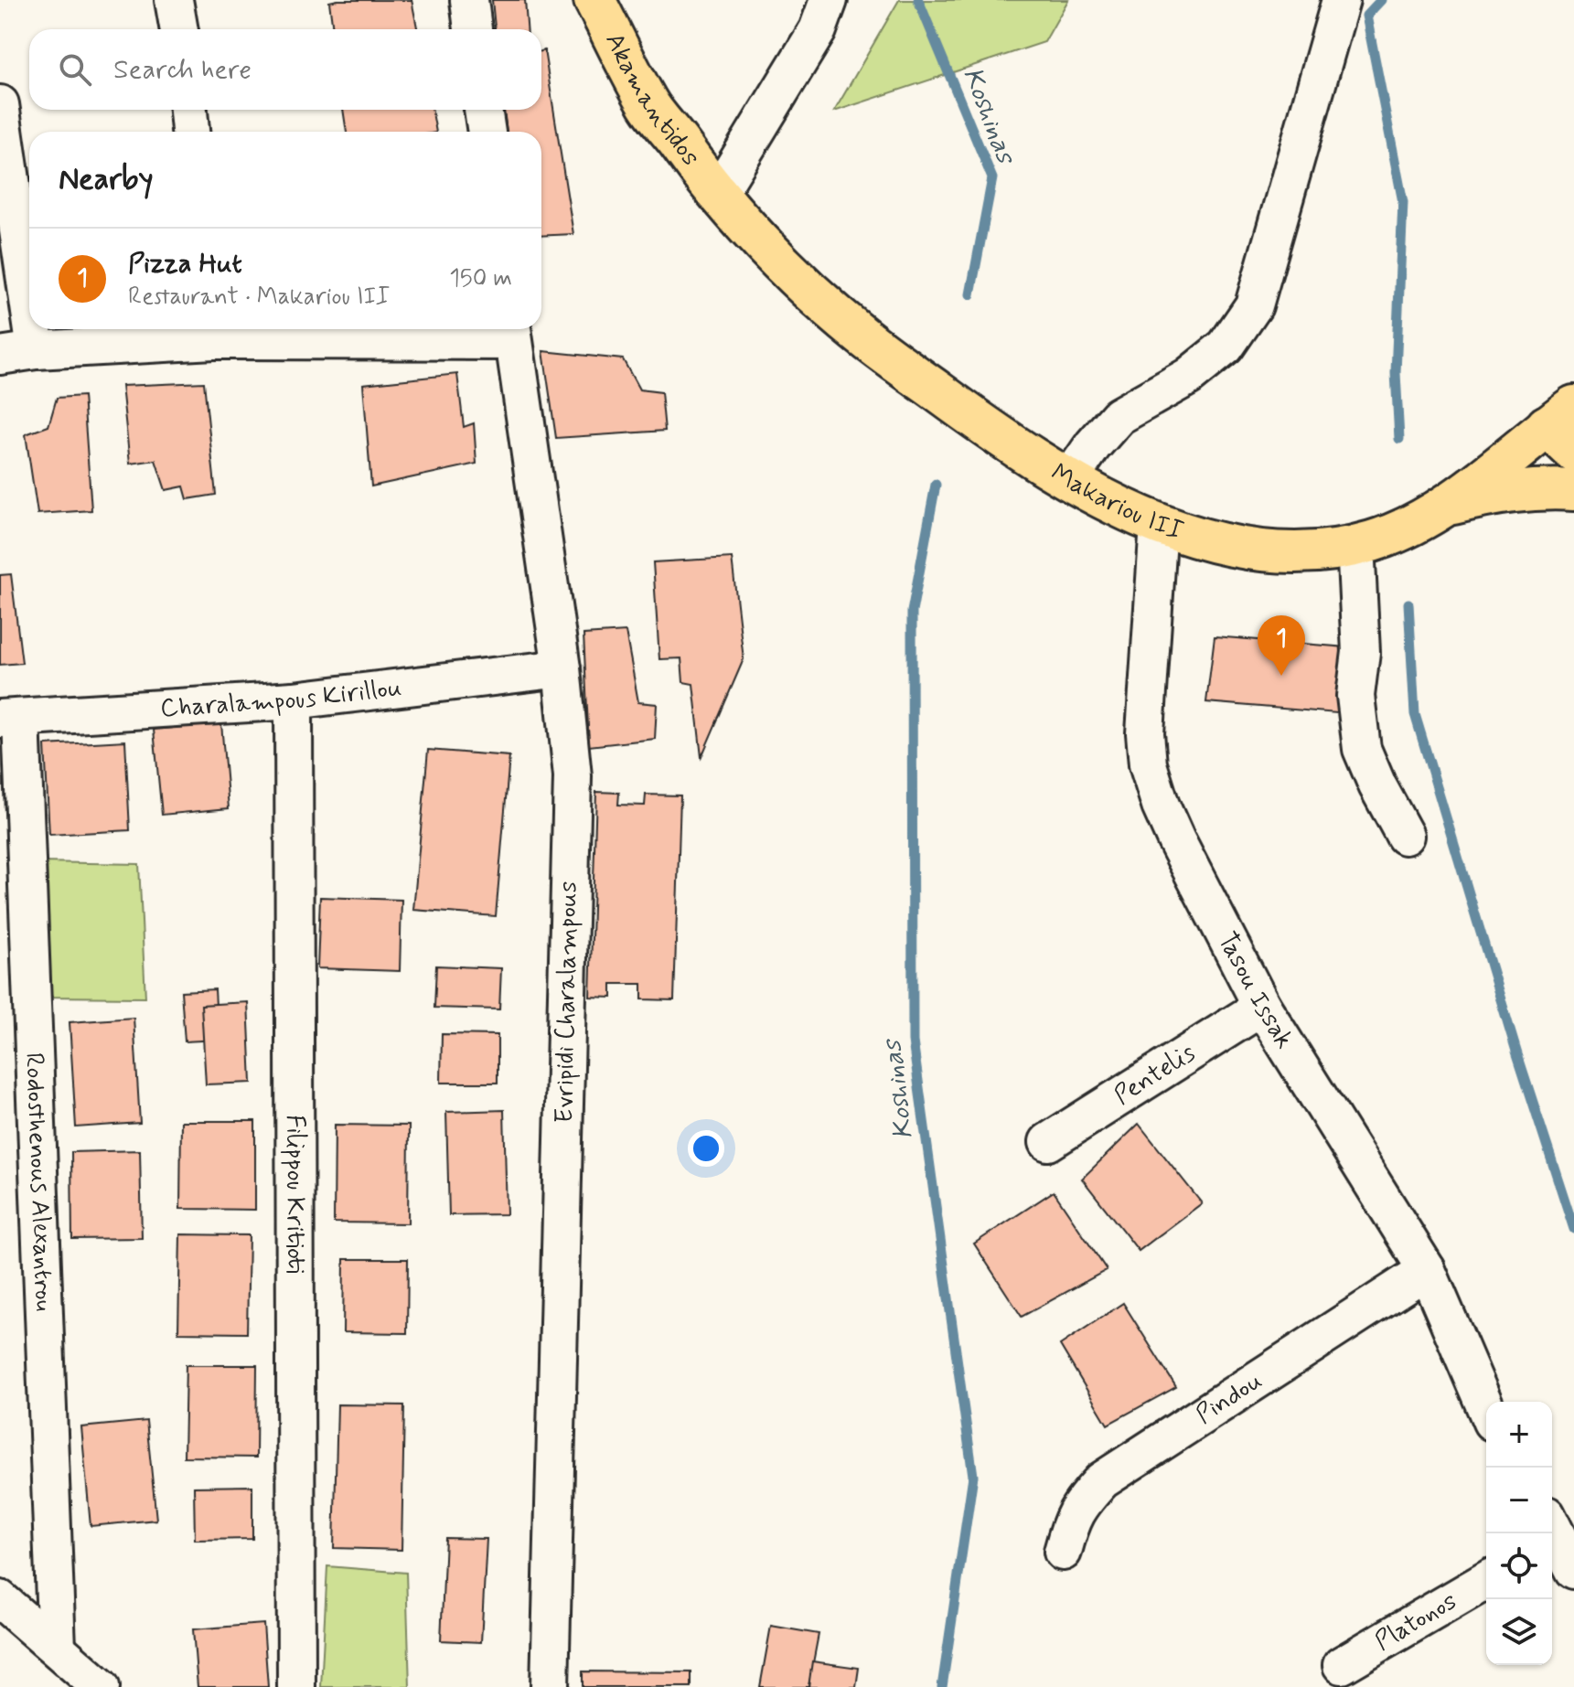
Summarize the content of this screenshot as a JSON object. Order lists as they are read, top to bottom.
{
  "streets": {
    "main road": ["Akamantidos", "Makariou III"],
    "street": [
      "Charalampous Kirillou",
      "Tasou Issak",
      "Evripidi Charalampous",
      "Pentelis",
      "Rodosthenous Alexantrou",
      "Filippou Kritioti",
      "Pindou",
      "Platonos"
    ]
  },
  "crossings": [
    ["Akamantidos", "Makariou III"],
    ["Makariou III", "Tasou Issak"],
    ["Charalampous Kirillou", "Evripidi Charalampous"],
    ["Charalampous Kirillou", "Rodosthenous Alexantrou"],
    ["Charalampous Kirillou", "Filippou Kritioti"],
    ["Tasou Issak", "Pentelis"],
    ["Tasou Issak", "Pindou"]
  ],
  "water": ["Koshinas"],
  "page": {
    "search": "Search here",
    "heading": "Nearby",
    "list": [
      {
        "mark": "1",
        "name": "Pizza Hut",
        "note": "Restaurant · Makariou III",
        "value": "150 m"
      }
    ],
    "pins": "1",
    "map_buttons": ["+", "−"]
  }
}
